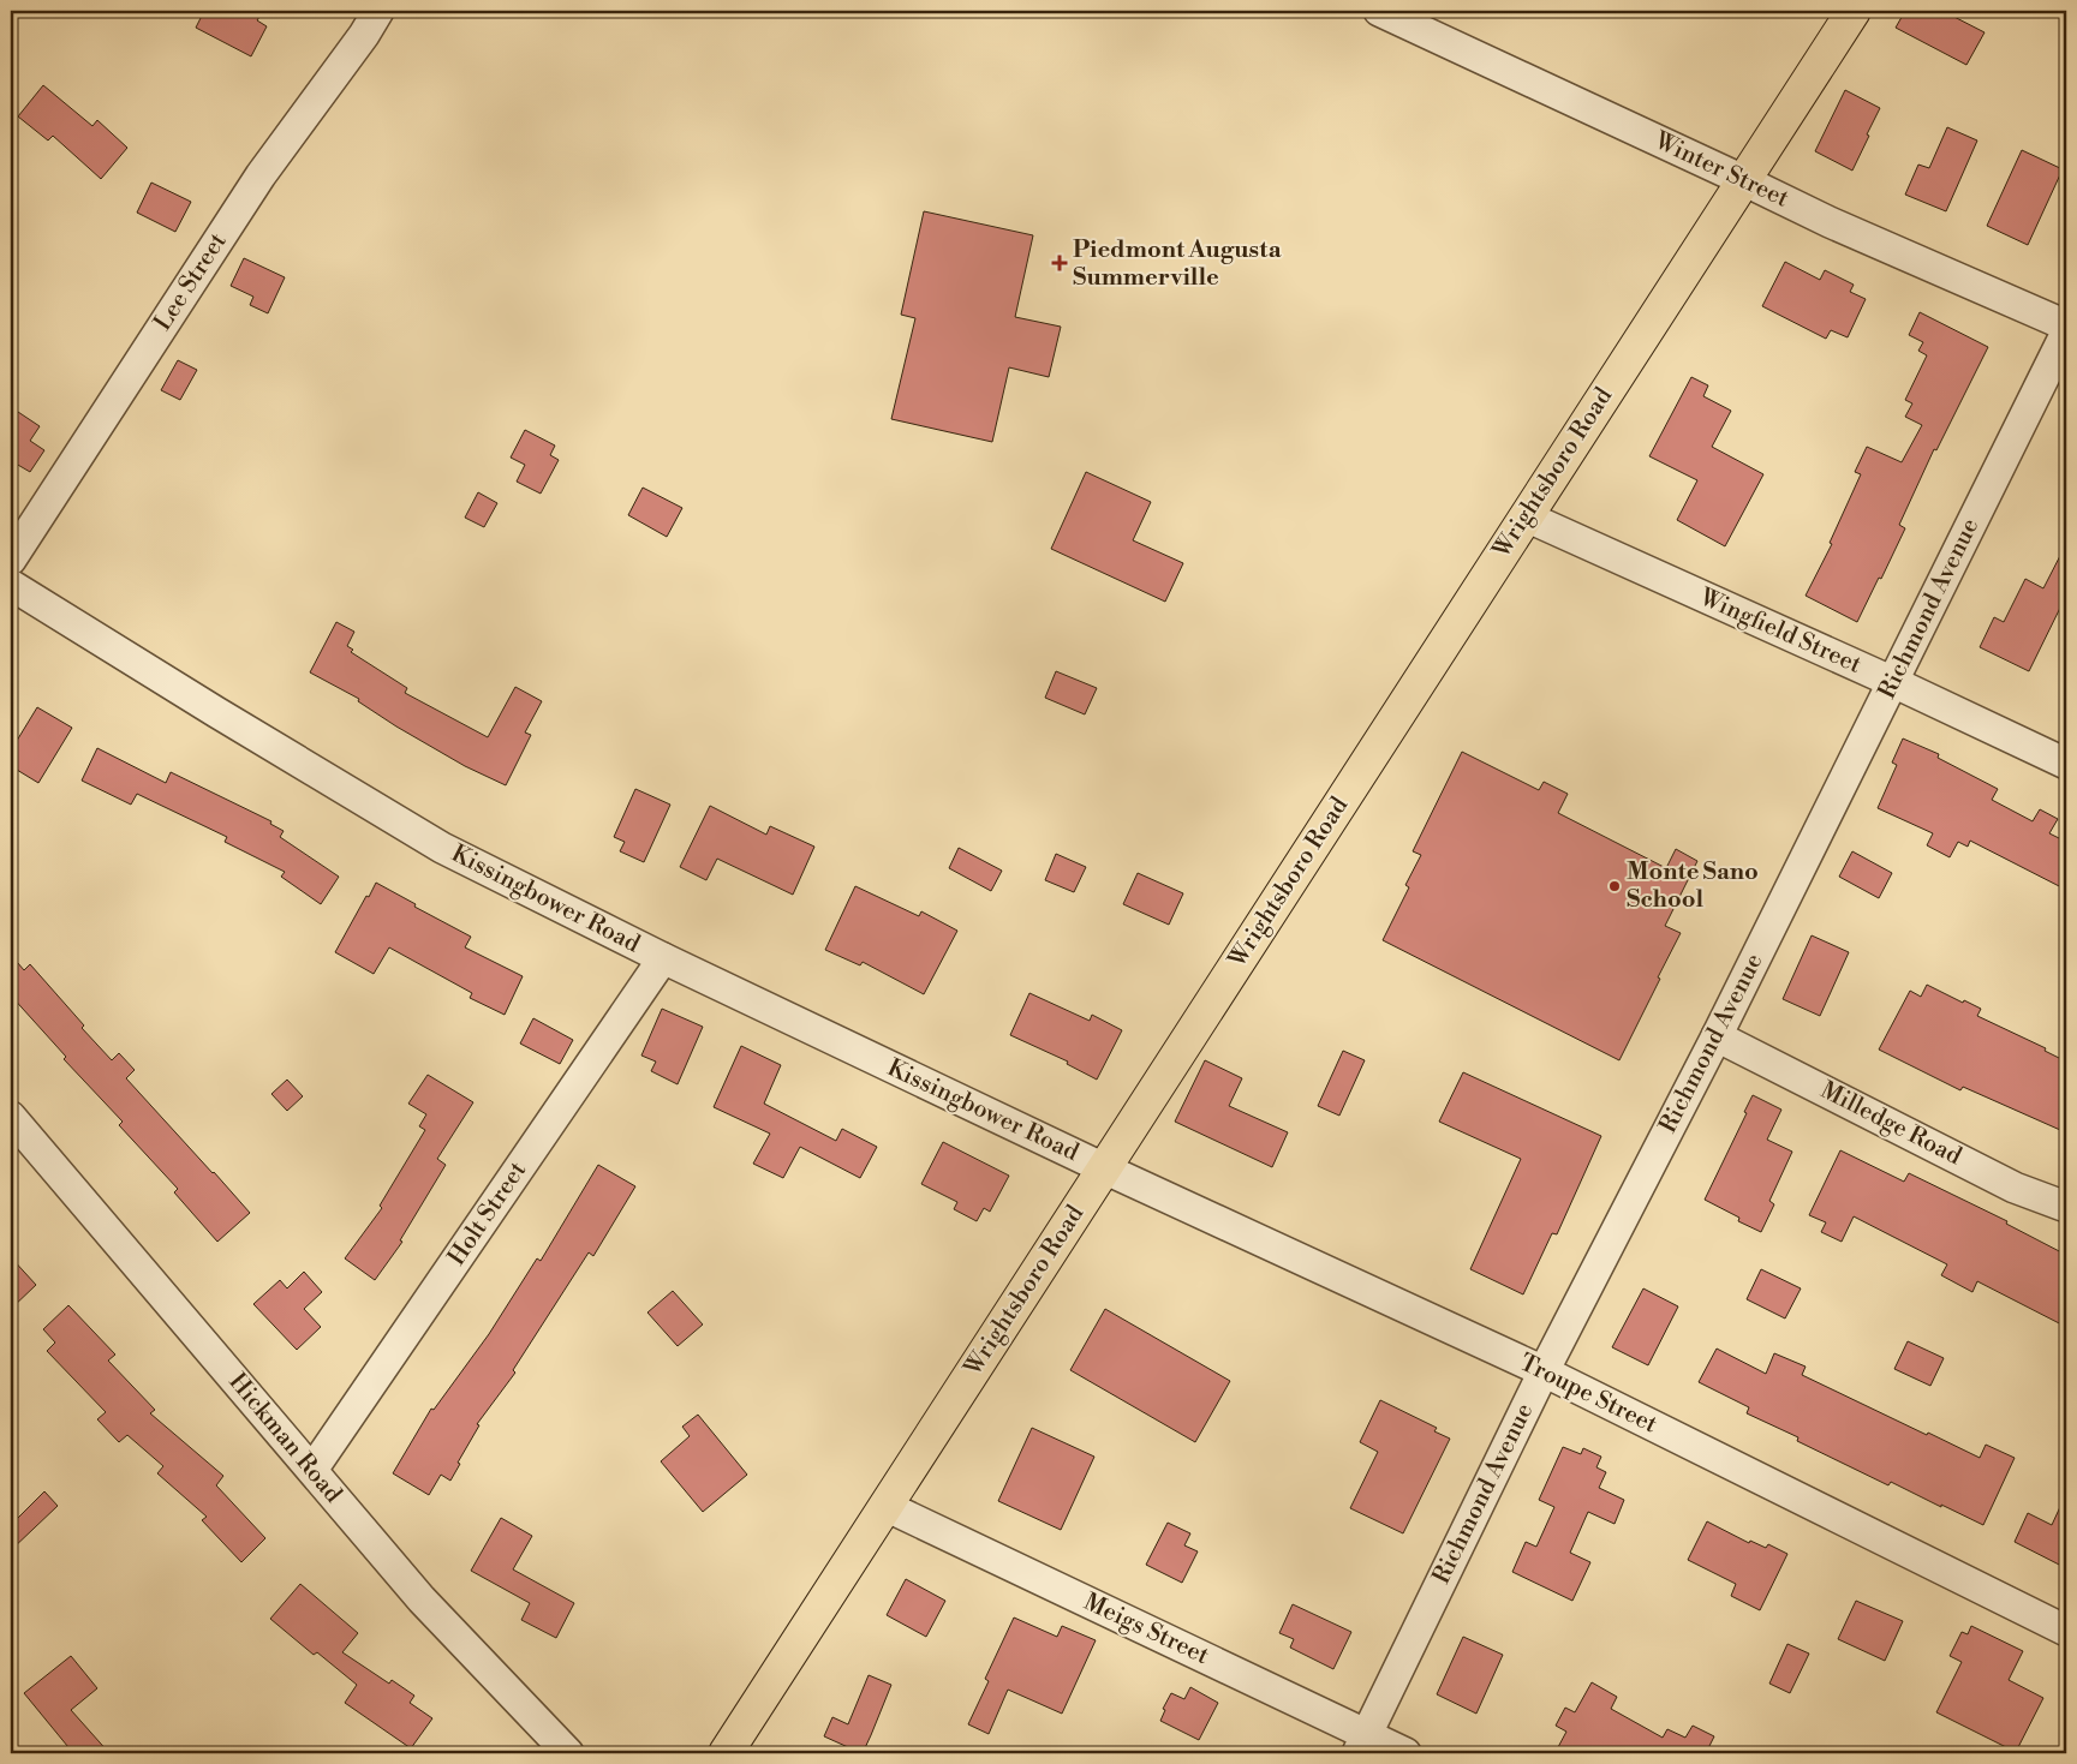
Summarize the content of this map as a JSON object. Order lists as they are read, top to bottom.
{
  "streets": {
    "main road": ["Wrightsboro Road"],
    "street": [
      "Winter Street",
      "Lee Street",
      "Richmond Avenue",
      "Wingfield Street",
      "Kissingbower Road",
      "Milledge Road",
      "Holt Street",
      "Troupe Street",
      "Hickman Road",
      "Meigs Street"
    ]
  },
  "crossings": [
    ["Winter Street", "Wrightsboro Road"],
    ["Wrightsboro Road", "Wingfield Street"],
    ["Wrightsboro Road", "Kissingbower Road"],
    ["Wrightsboro Road", "Troupe Street"],
    ["Wrightsboro Road", "Meigs Street"],
    ["Richmond Avenue", "Wingfield Street"],
    ["Richmond Avenue", "Milledge Road"],
    ["Richmond Avenue", "Troupe Street"],
    ["Richmond Avenue", "Meigs Street"],
    ["Kissingbower Road", "Holt Street"],
    ["Kissingbower Road", "Troupe Street"],
    ["Holt Street", "Hickman Road"]
  ],
  "places": {
    "health": ["Piedmont Augusta Summerville"],
    "other": ["Monte Sano School"]
  }
}
